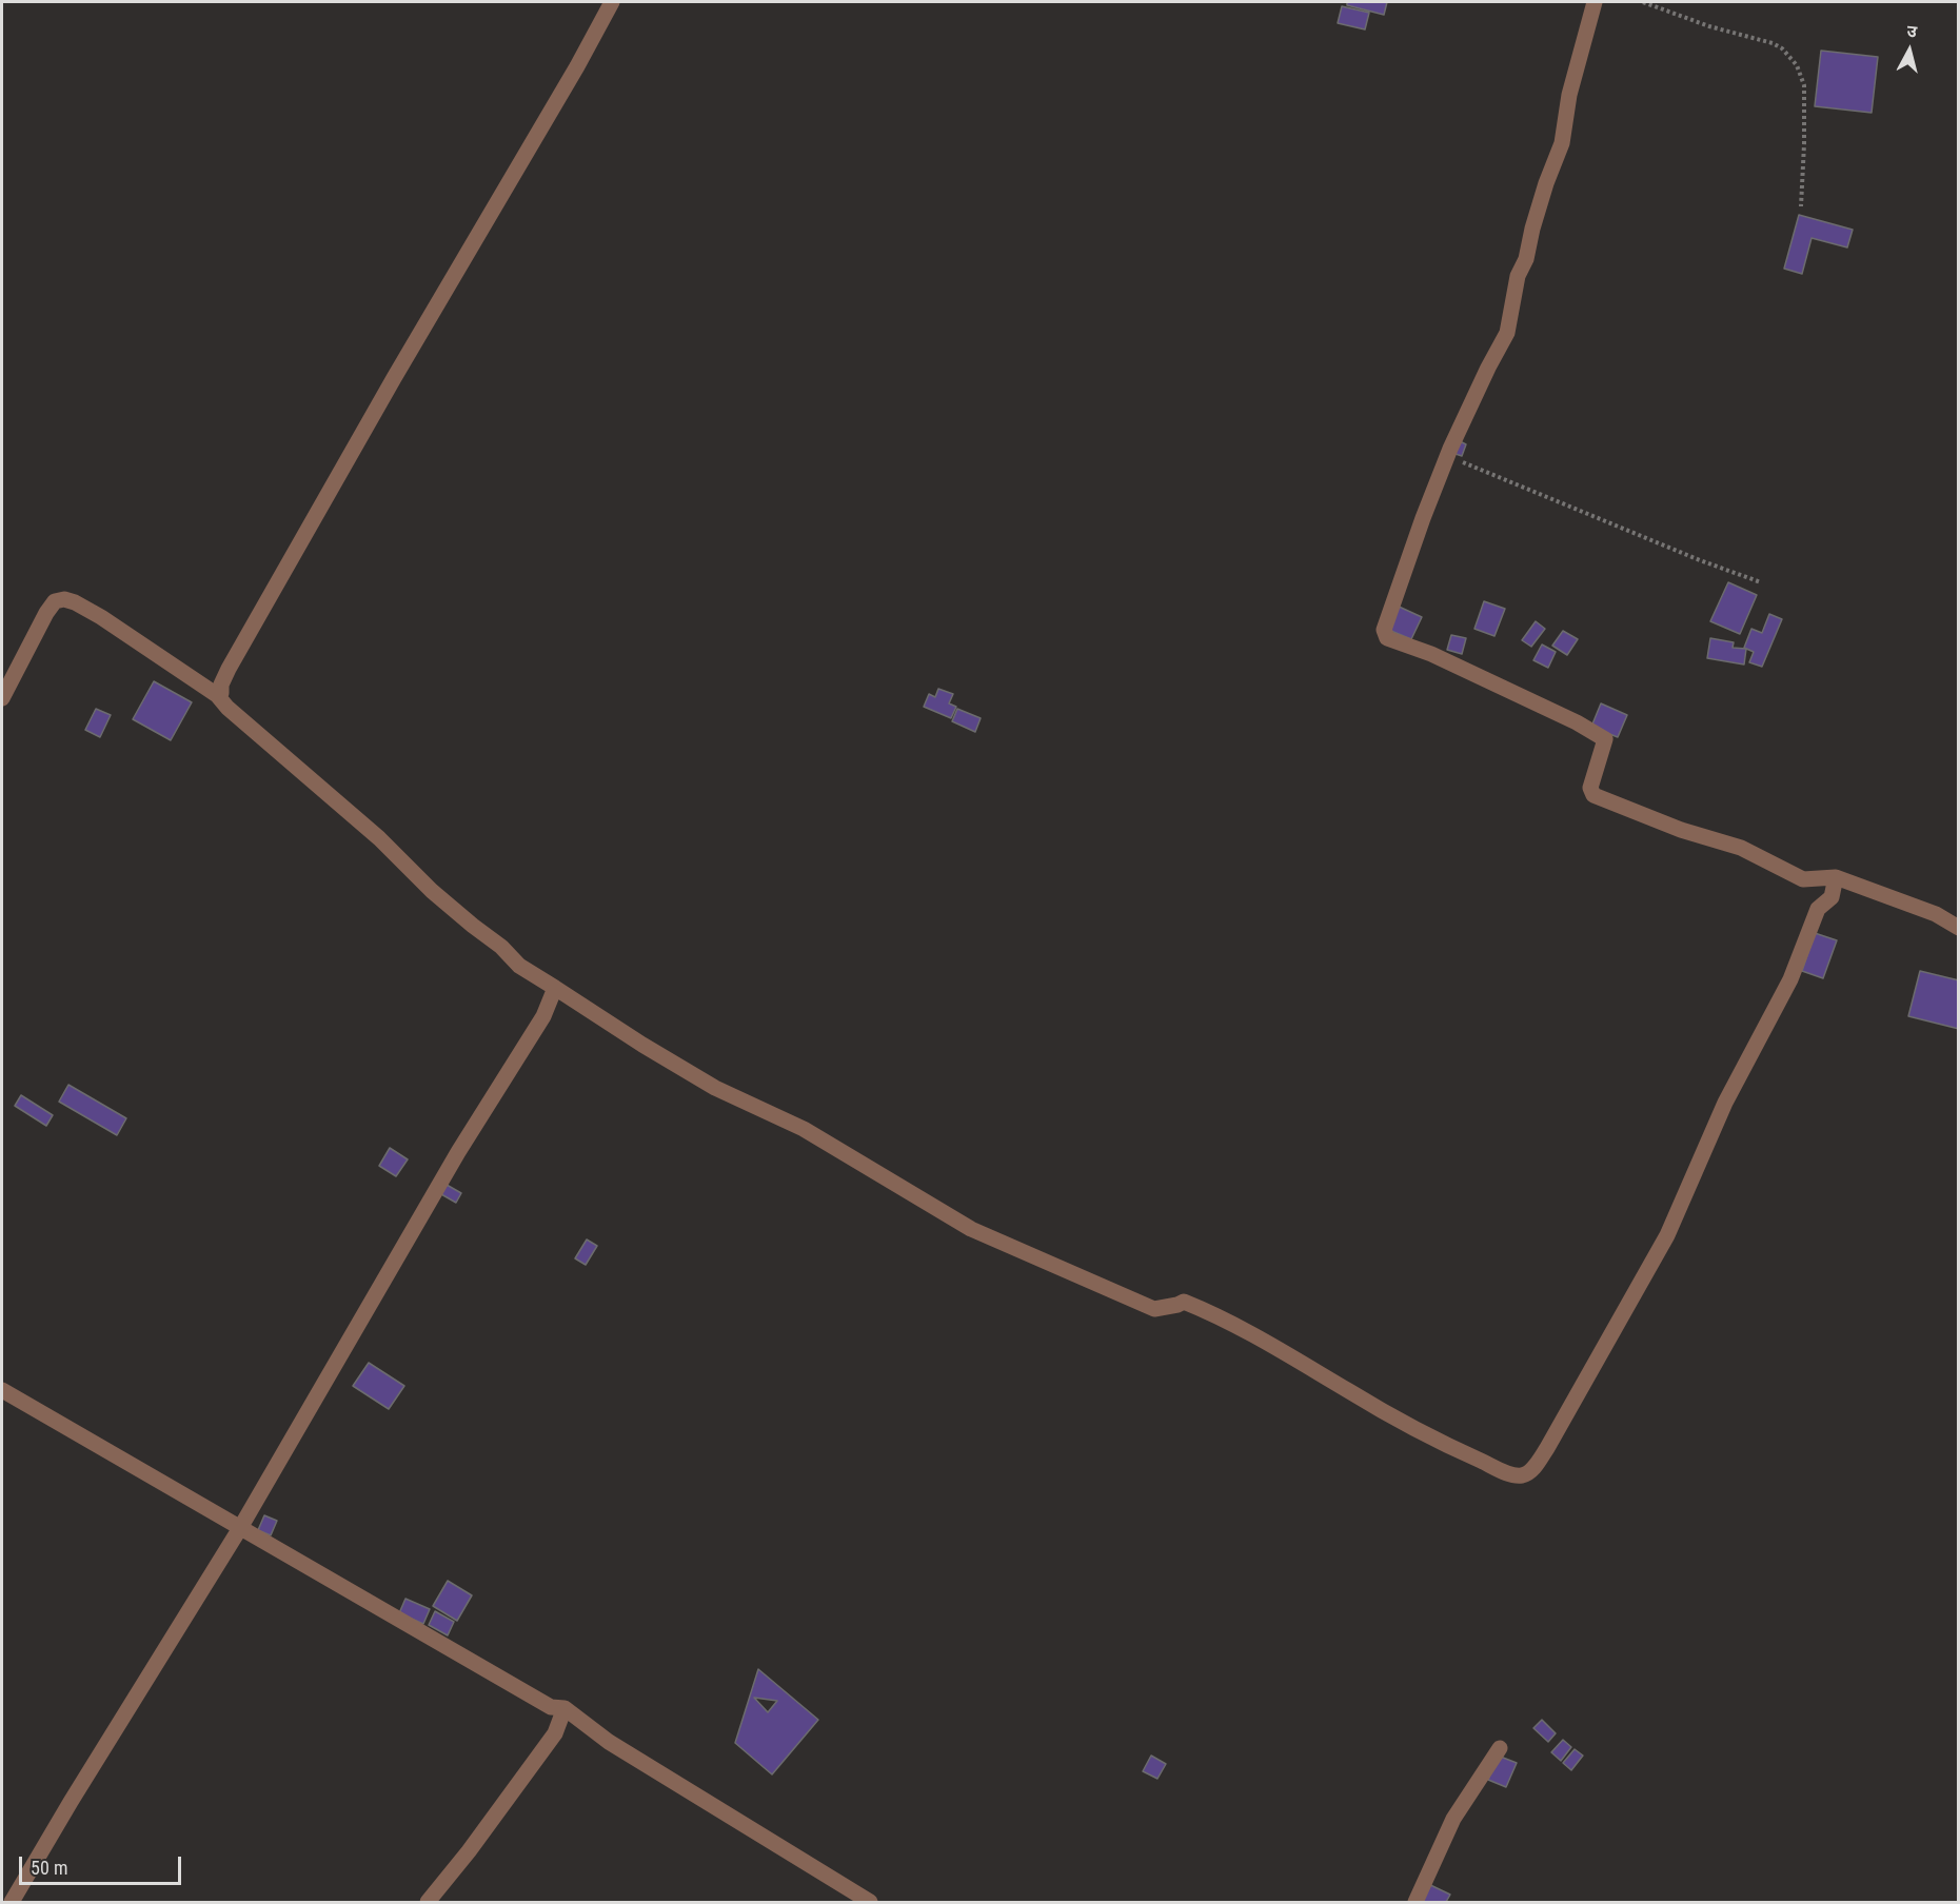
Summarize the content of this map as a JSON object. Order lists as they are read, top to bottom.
{
  "scale_bar": "50 m",
  "north": "top"
}
